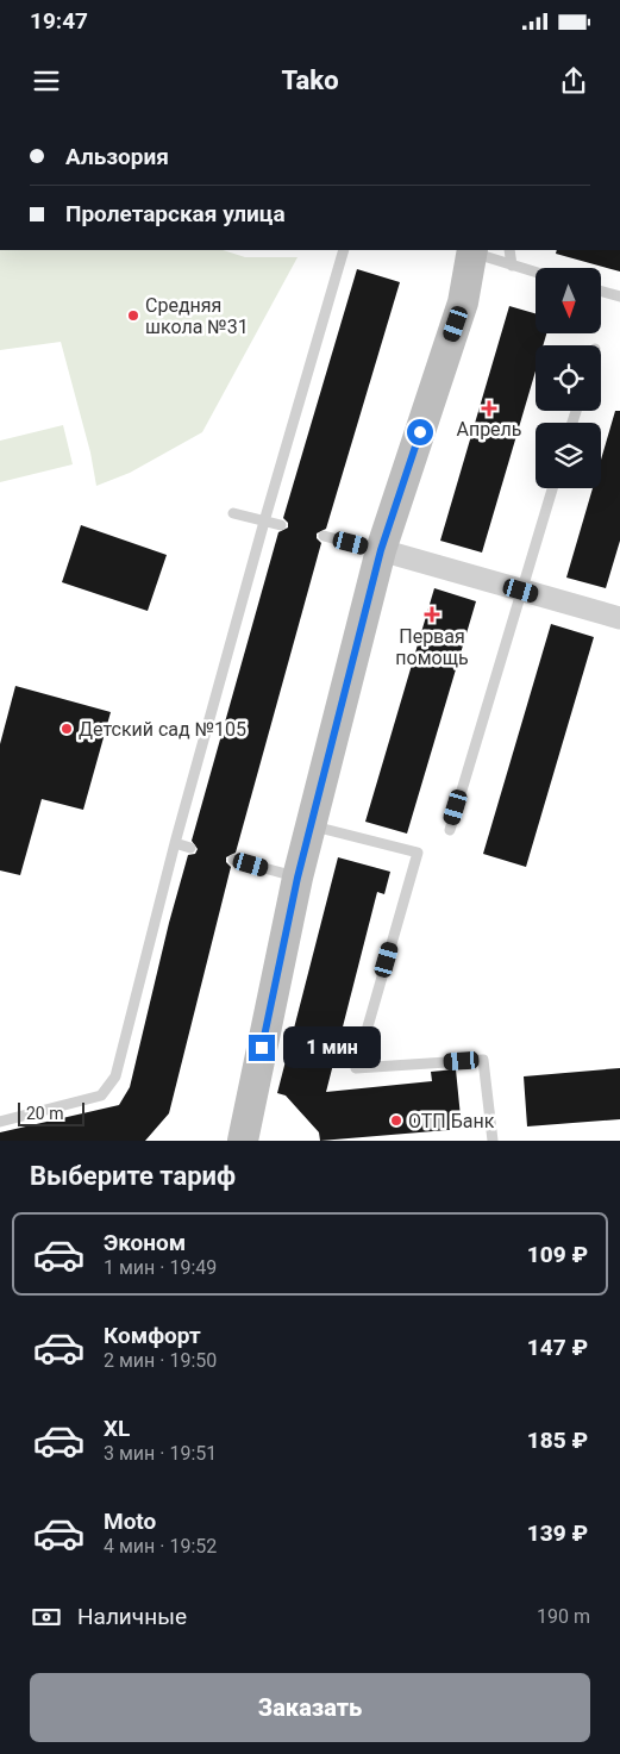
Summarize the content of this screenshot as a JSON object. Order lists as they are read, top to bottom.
{
  "places": {
    "other": ["Средняя школа №31", "Детский сад №105", "ОТП Банк"],
    "health": ["Апрель", "Первая помощь"]
  },
  "scale_bar": "20 m",
  "north": "bottom",
  "page": {
    "status": "19:47",
    "header": "Tako",
    "banner": ["Альзория", "Пролетарская улица"],
    "bubble": "1 мин",
    "scale": "20 m",
    "heading": "Выберите тариф",
    "list": [
      {
        "name": "Эконом",
        "note": "1 мин · 19:49",
        "value": "109 ₽"
      },
      {
        "name": "Комфорт",
        "note": "2 мин · 19:50",
        "value": "147 ₽"
      },
      {
        "name": "XL",
        "note": "3 мин · 19:51",
        "value": "185 ₽"
      },
      {
        "name": "Moto",
        "note": "4 мин · 19:52",
        "value": "139 ₽"
      }
    ],
    "pay": ["Наличные", "190 m"],
    "buttons": "Заказать"
  }
}
